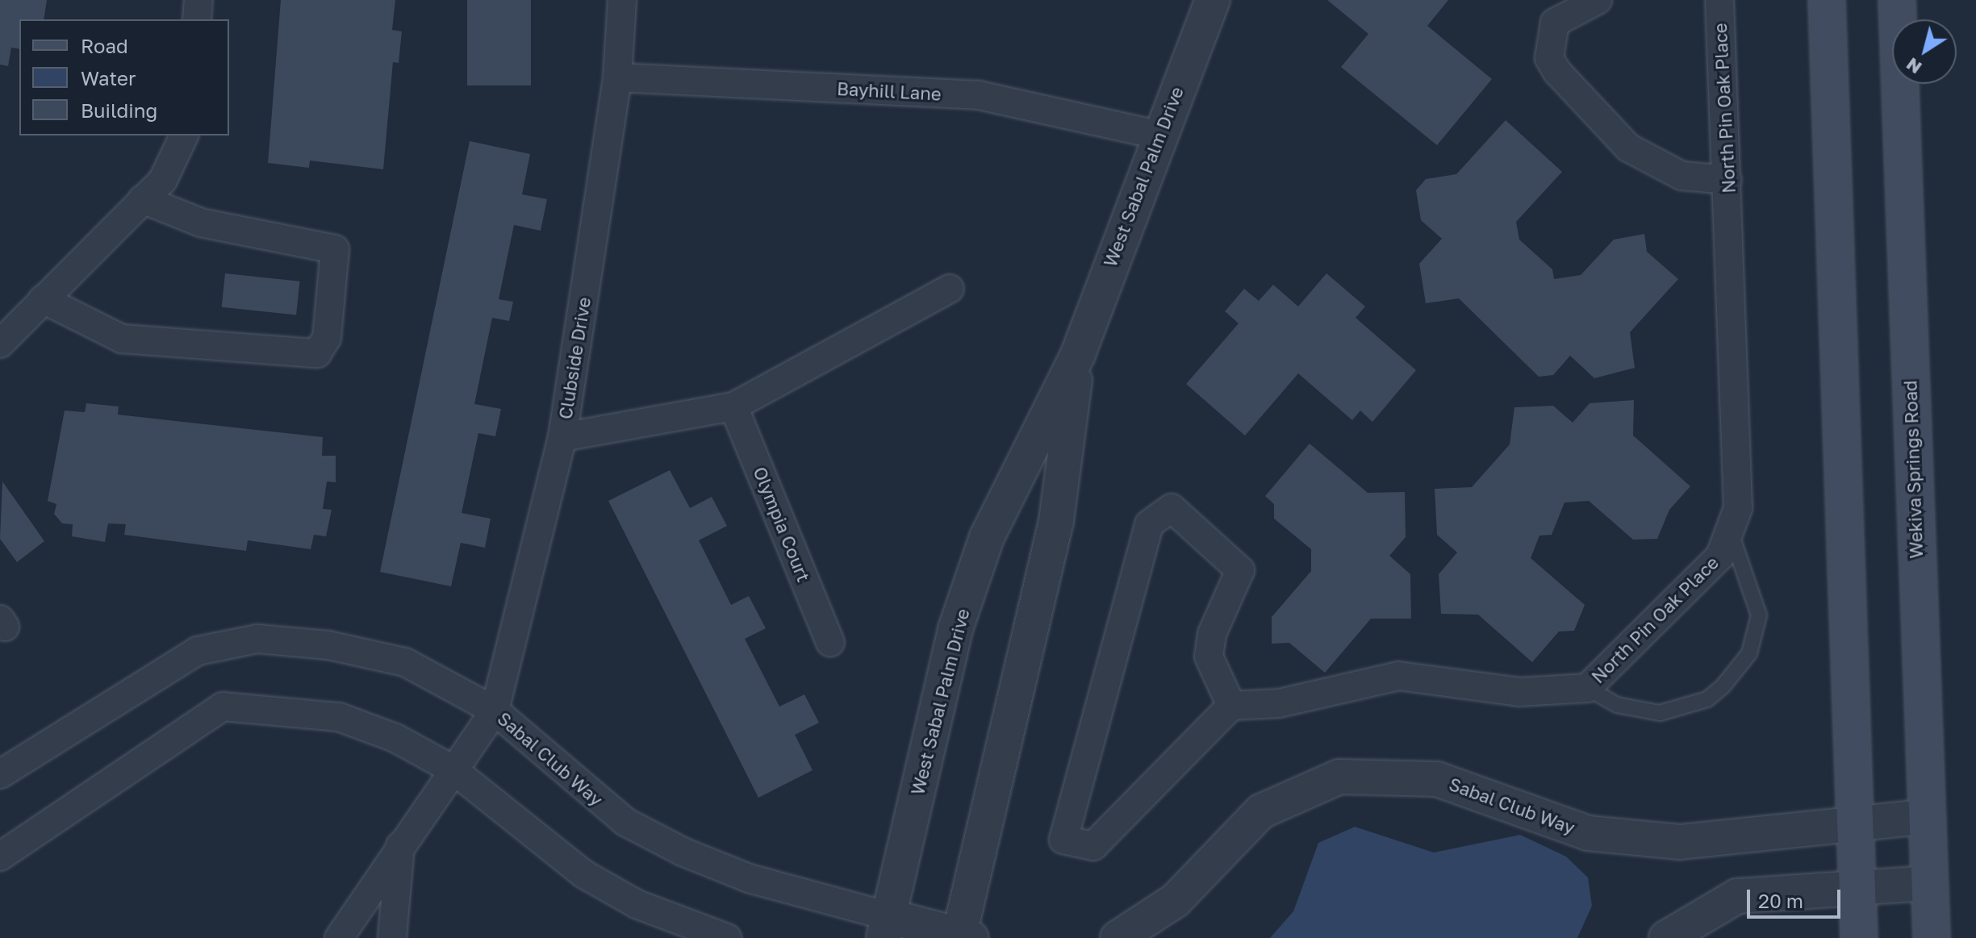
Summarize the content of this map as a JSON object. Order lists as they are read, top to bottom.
{
  "streets": {
    "main road": ["Wekiva Springs Road"],
    "street": [
      "Bayhill Lane",
      "North Pin Oak Place",
      "West Sabal Palm Drive",
      "Clubside Drive",
      "Olympia Court",
      "Sabal Club Way"
    ]
  },
  "crossings": [
    ["Bayhill Lane", "West Sabal Palm Drive"],
    ["Bayhill Lane", "Clubside Drive"],
    ["West Sabal Palm Drive", "Sabal Club Way"],
    ["Clubside Drive", "Sabal Club Way"],
    ["Wekiva Springs Road", "Sabal Club Way"]
  ],
  "legend": ["Road", "Water", "Building"],
  "scale_bar": "20 m",
  "north": "bottom left"
}
